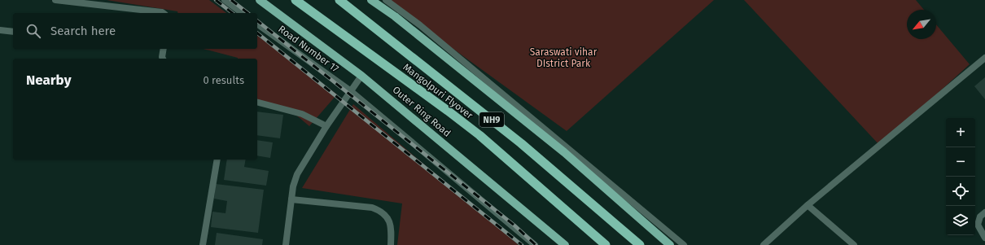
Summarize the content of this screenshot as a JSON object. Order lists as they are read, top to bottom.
{
  "streets": {
    "highway": ["Mangolpuri Flyover", "NH9"],
    "main road": ["Outer Ring Road"],
    "street": ["Road Number 17"]
  },
  "parks": ["Saraswati vihar DIstrict Park"],
  "north": "bottom left",
  "page": {
    "search": "Search here",
    "heading": ["Nearby", "0 results"],
    "map_buttons": ["+", "−"]
  }
}
